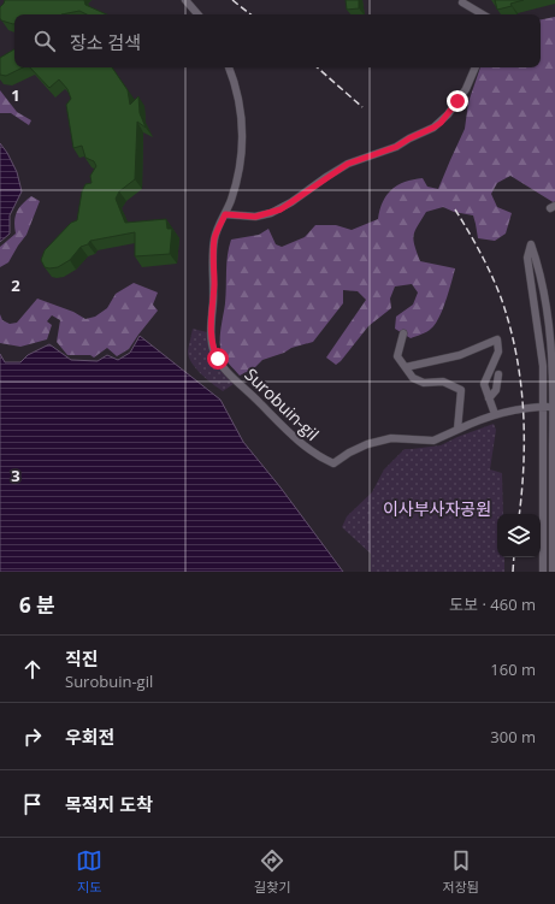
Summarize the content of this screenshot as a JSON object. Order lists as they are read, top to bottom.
{
  "streets": {
    "street": ["Surobuin-gil"]
  },
  "parks": ["이사부사자공원"],
  "page": {
    "search": "장소 검색",
    "heading": ["6 분", "도보 · 460 m"],
    "list": [
      ["직진", "Surobuin-gil", "160 m"],
      ["우회전", "300 m"],
      "목적지 도착"
    ],
    "nav": ["지도", "길찾기", "저장됨"]
  },
  "grid": {
    "rows": ["1", "2", "3"]
  }
}
